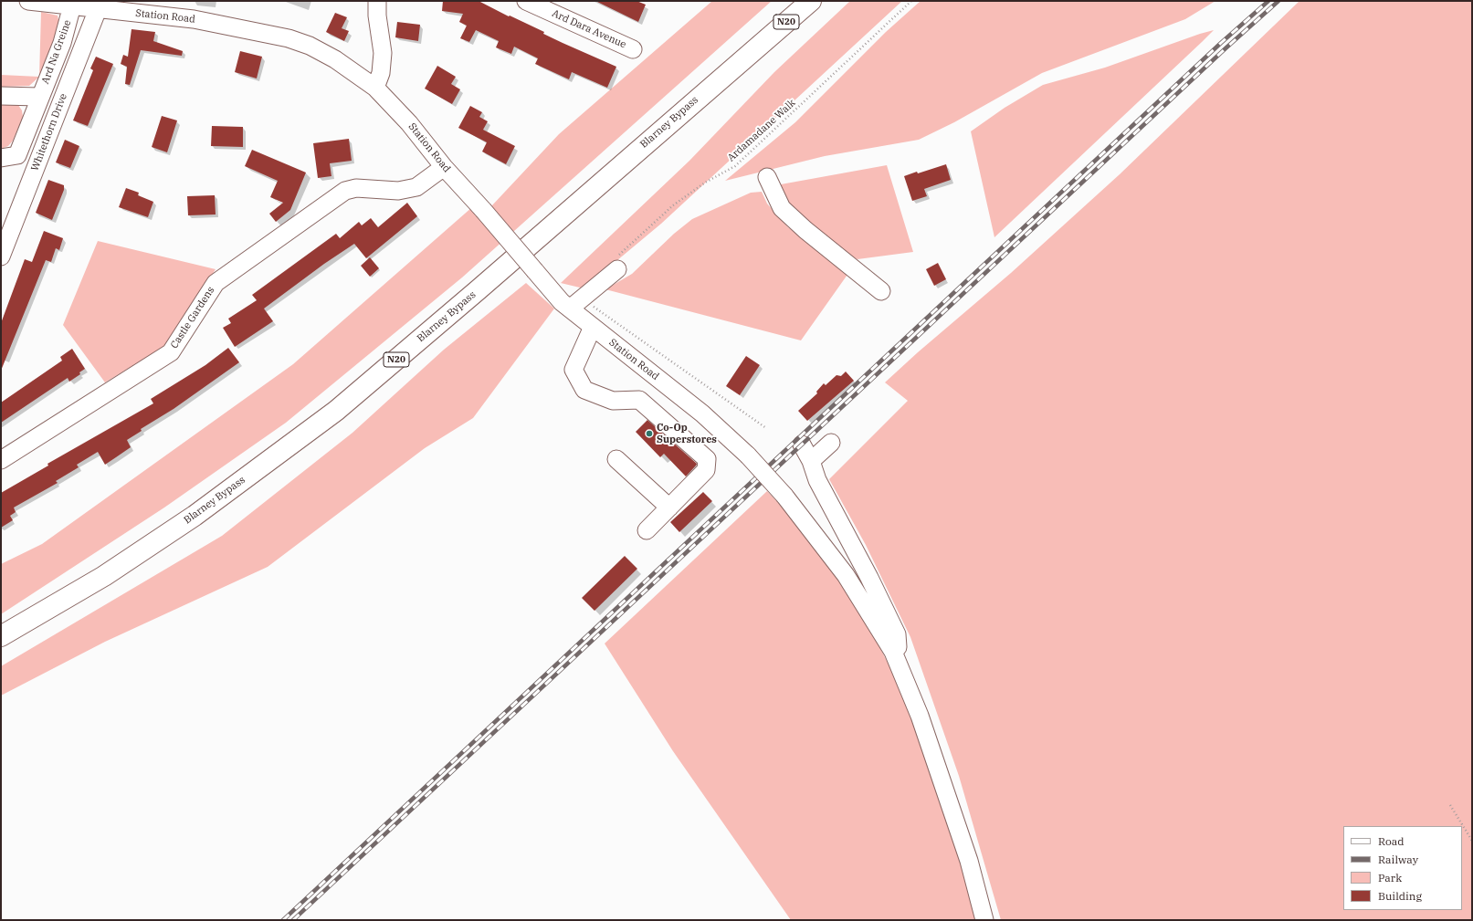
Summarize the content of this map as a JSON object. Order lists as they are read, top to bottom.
{
  "streets": {
    "highway": ["N20", "Blarney Bypass"],
    "street": [
      "Station Road",
      "Ard Dara Avenue",
      "Ard Na Greine",
      "Whitethorn Drive",
      "Castle Gardens"
    ],
    "path": ["Ardamadane Walk"]
  },
  "crossings": [
    ["Station Road", "Ard Na Greine"],
    ["Station Road", "Whitethorn Drive"],
    ["Station Road", "Castle Gardens"]
  ],
  "places": ["Co-Op Superstores"],
  "legend": [
    "Road",
    "Railway",
    "Park",
    "Building"
  ]
}
